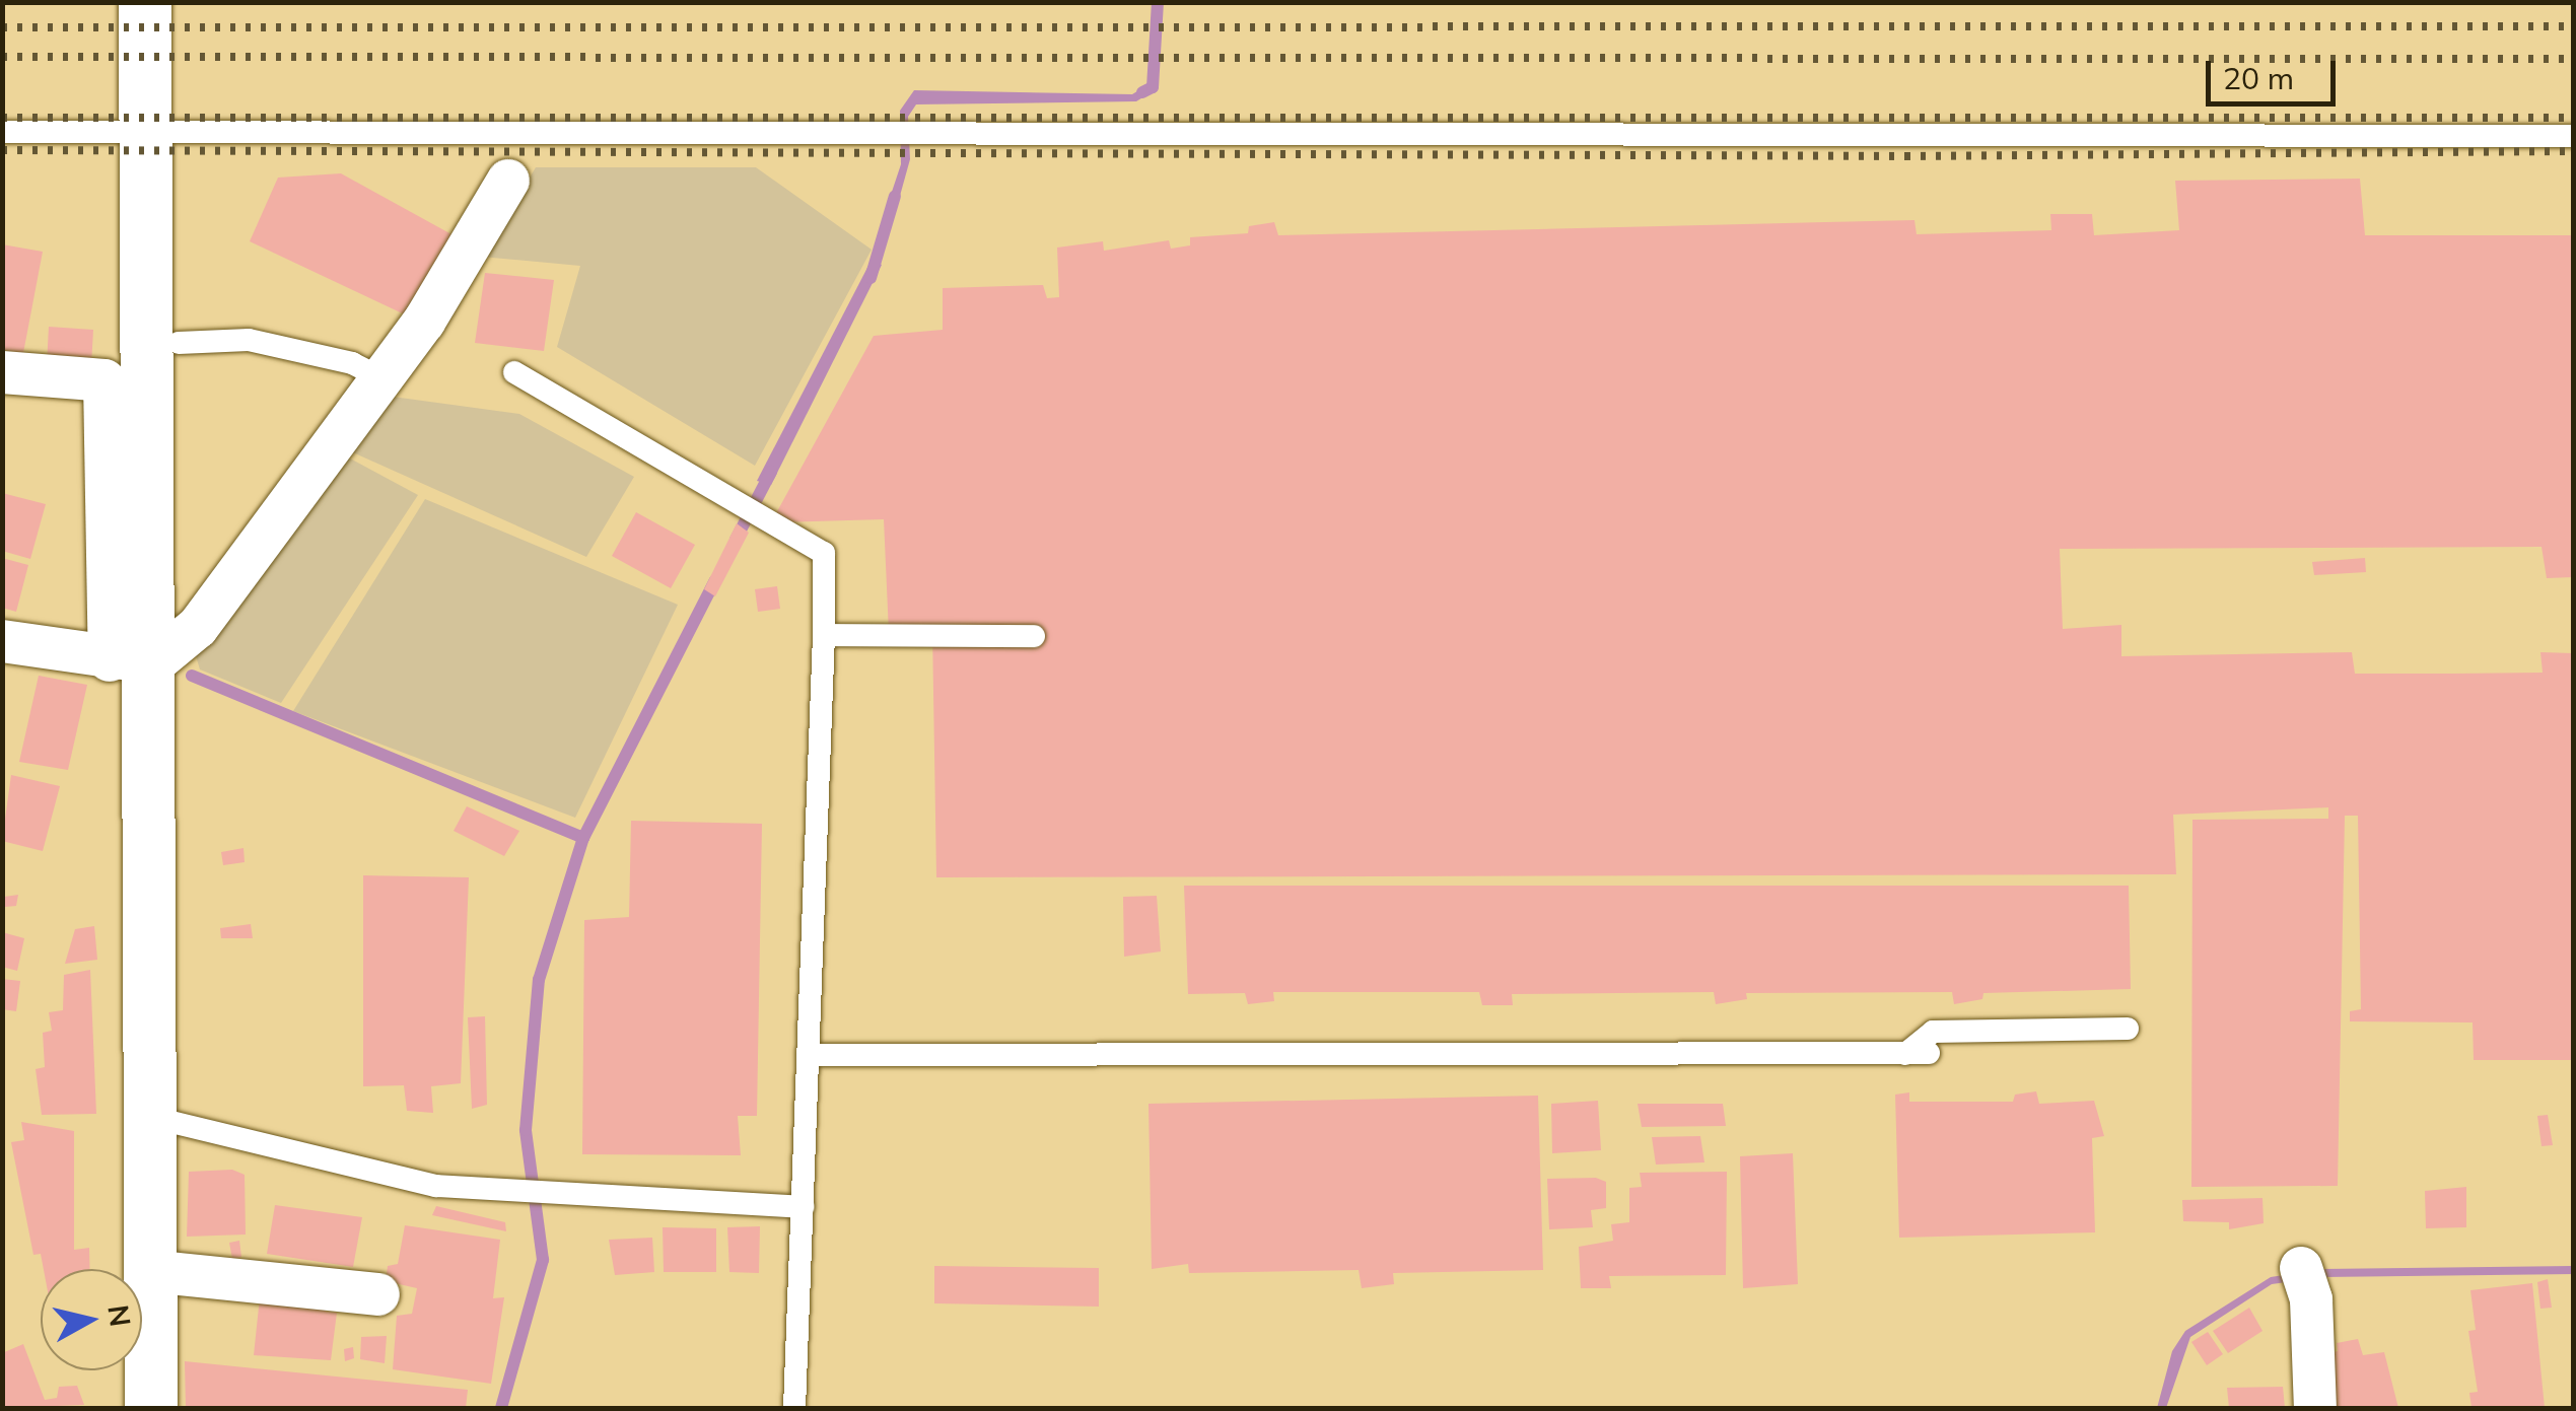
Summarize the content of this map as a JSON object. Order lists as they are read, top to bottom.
{
  "scale_bar": "20 m",
  "north": "right"
}
